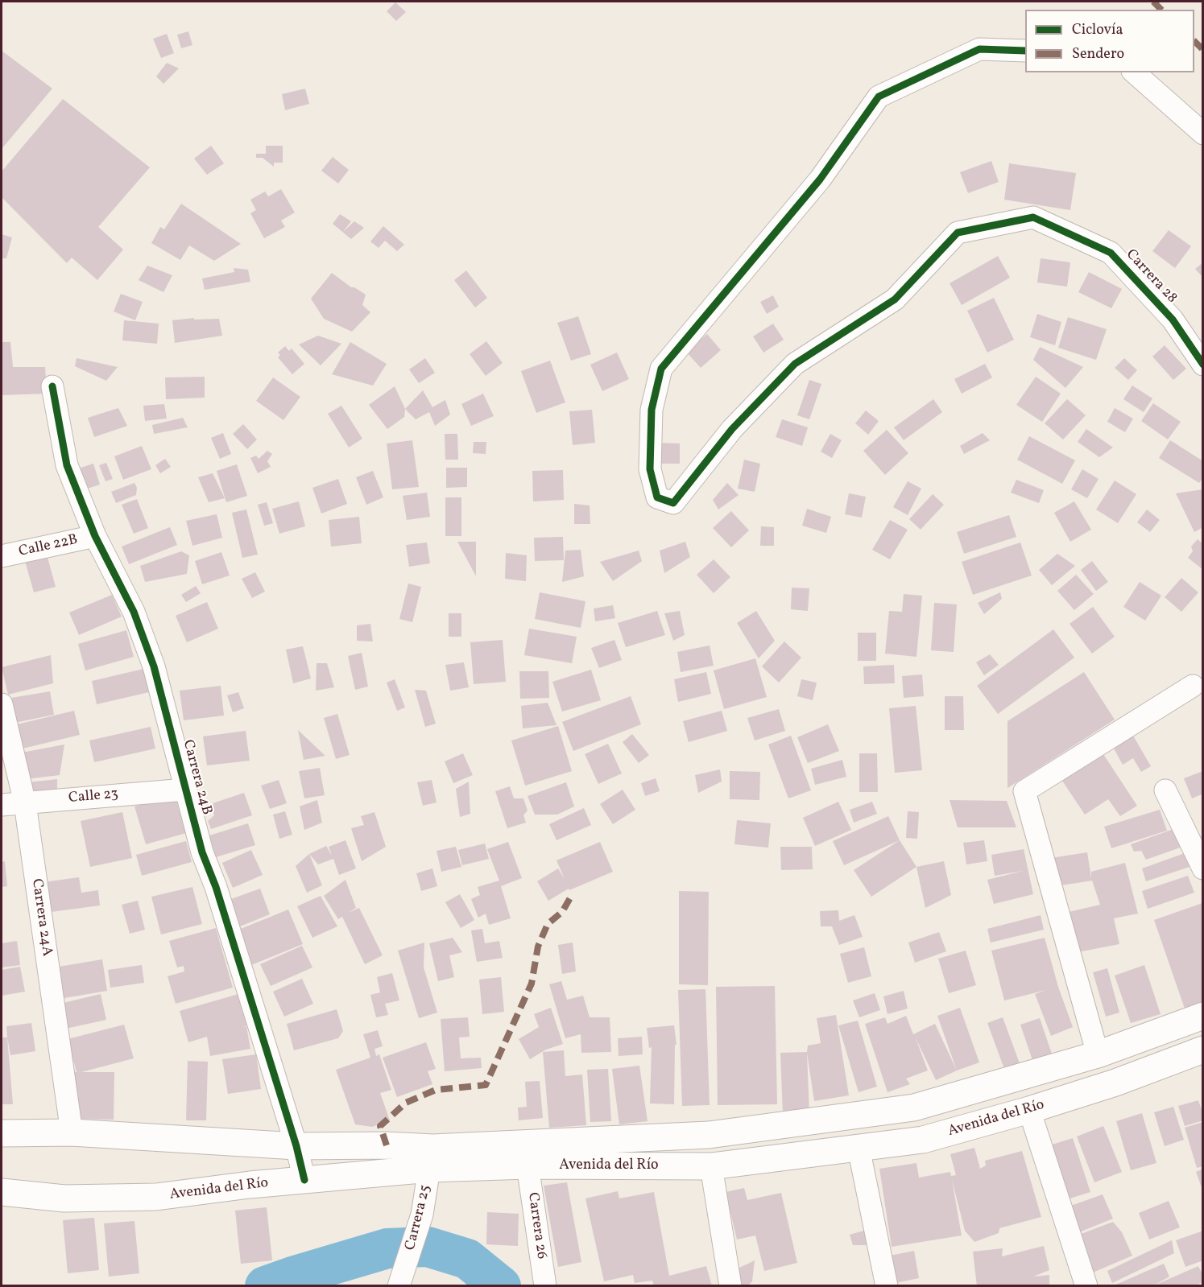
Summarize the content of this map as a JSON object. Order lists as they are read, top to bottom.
{
  "streets": {
    "main road": ["Avenida del Río"],
    "street": [
      "Carrera 28",
      "Calle 22B",
      "Carrera 24B",
      "Calle 23",
      "Carrera 24A",
      "Carrera 25",
      "Carrera 26"
    ]
  },
  "crossings": [
    ["Calle 22B", "Carrera 24B"],
    ["Carrera 24B", "Calle 23"],
    ["Carrera 24B", "Avenida del Río"],
    ["Calle 23", "Carrera 24A"],
    ["Carrera 24A", "Avenida del Río"],
    ["Avenida del Río", "Carrera 25"],
    ["Avenida del Río", "Carrera 26"]
  ],
  "legend": ["Ciclovía", "Sendero"]
}
